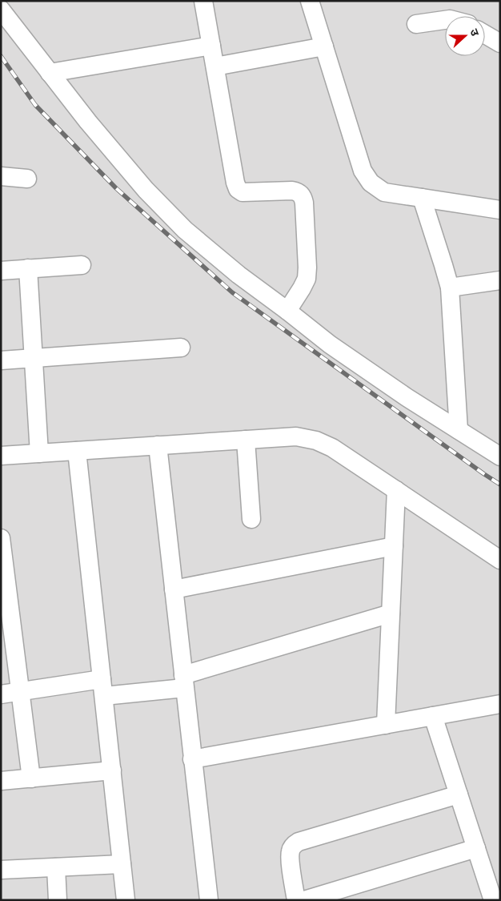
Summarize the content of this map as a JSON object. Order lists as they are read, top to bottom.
{
  "north": "right"
}
